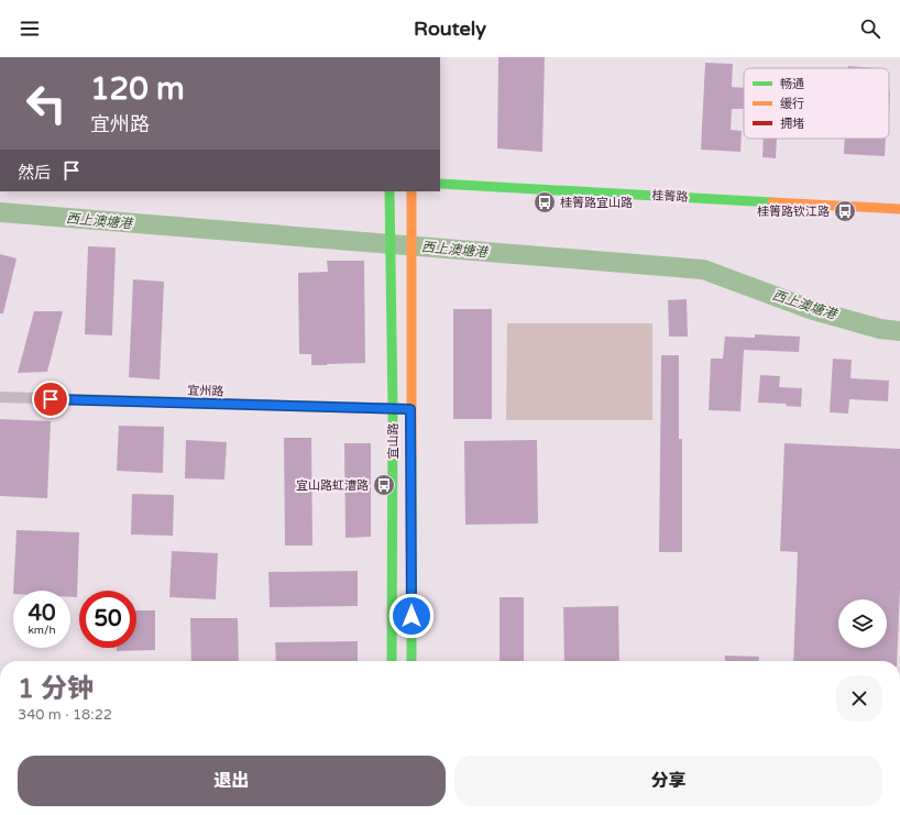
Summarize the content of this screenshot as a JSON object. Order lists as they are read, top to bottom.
{
  "streets": {
    "main road": ["桂箐路", "宜山路"],
    "street": ["宜州路"]
  },
  "crossings": [
    ["宜州路", "宜山路"]
  ],
  "water": ["西上澳塘港"],
  "places": {
    "bus stop": ["桂箐路宜山路", "桂箐路钦江路", "宜山路虹漕路"]
  },
  "legend": ["畅通", "缓行", "拥堵"],
  "page": {
    "header": "Routely",
    "turn": ["120 m", "宜州路"],
    "then": "然后",
    "speed": "40 km/h",
    "limit": "50",
    "heading": ["1 分钟", "340 m · 18:22"],
    "buttons": ["退出", "分享"]
  }
}
